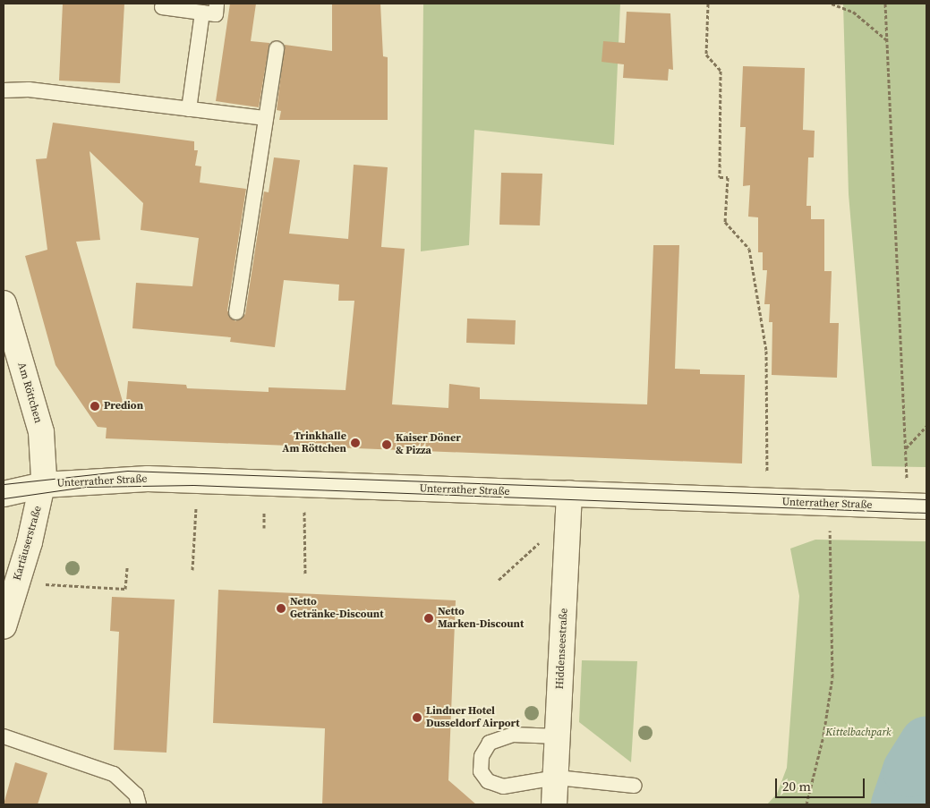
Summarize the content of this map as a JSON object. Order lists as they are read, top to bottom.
{
  "streets": {
    "main road": [
      "Am Röttchen",
      "Unterrather Straße",
      "Kartäuserstraße",
      "Hiddenseestraße"
    ]
  },
  "crossings": [
    ["Am Röttchen", "Unterrather Straße"],
    ["Am Röttchen", "Kartäuserstraße"],
    ["Unterrather Straße", "Kartäuserstraße"],
    ["Unterrather Straße", "Hiddenseestraße"]
  ],
  "parks": ["Kittelbachpark"],
  "places": [
    "Predion",
    "Trinkhalle Am Röttchen",
    "Kaiser Döner & Pizza",
    "Netto Getränke-Discount",
    "Netto Marken-Discount",
    "Lindner Hotel Dusseldorf Airport"
  ],
  "scale_bar": "20 m"
}
